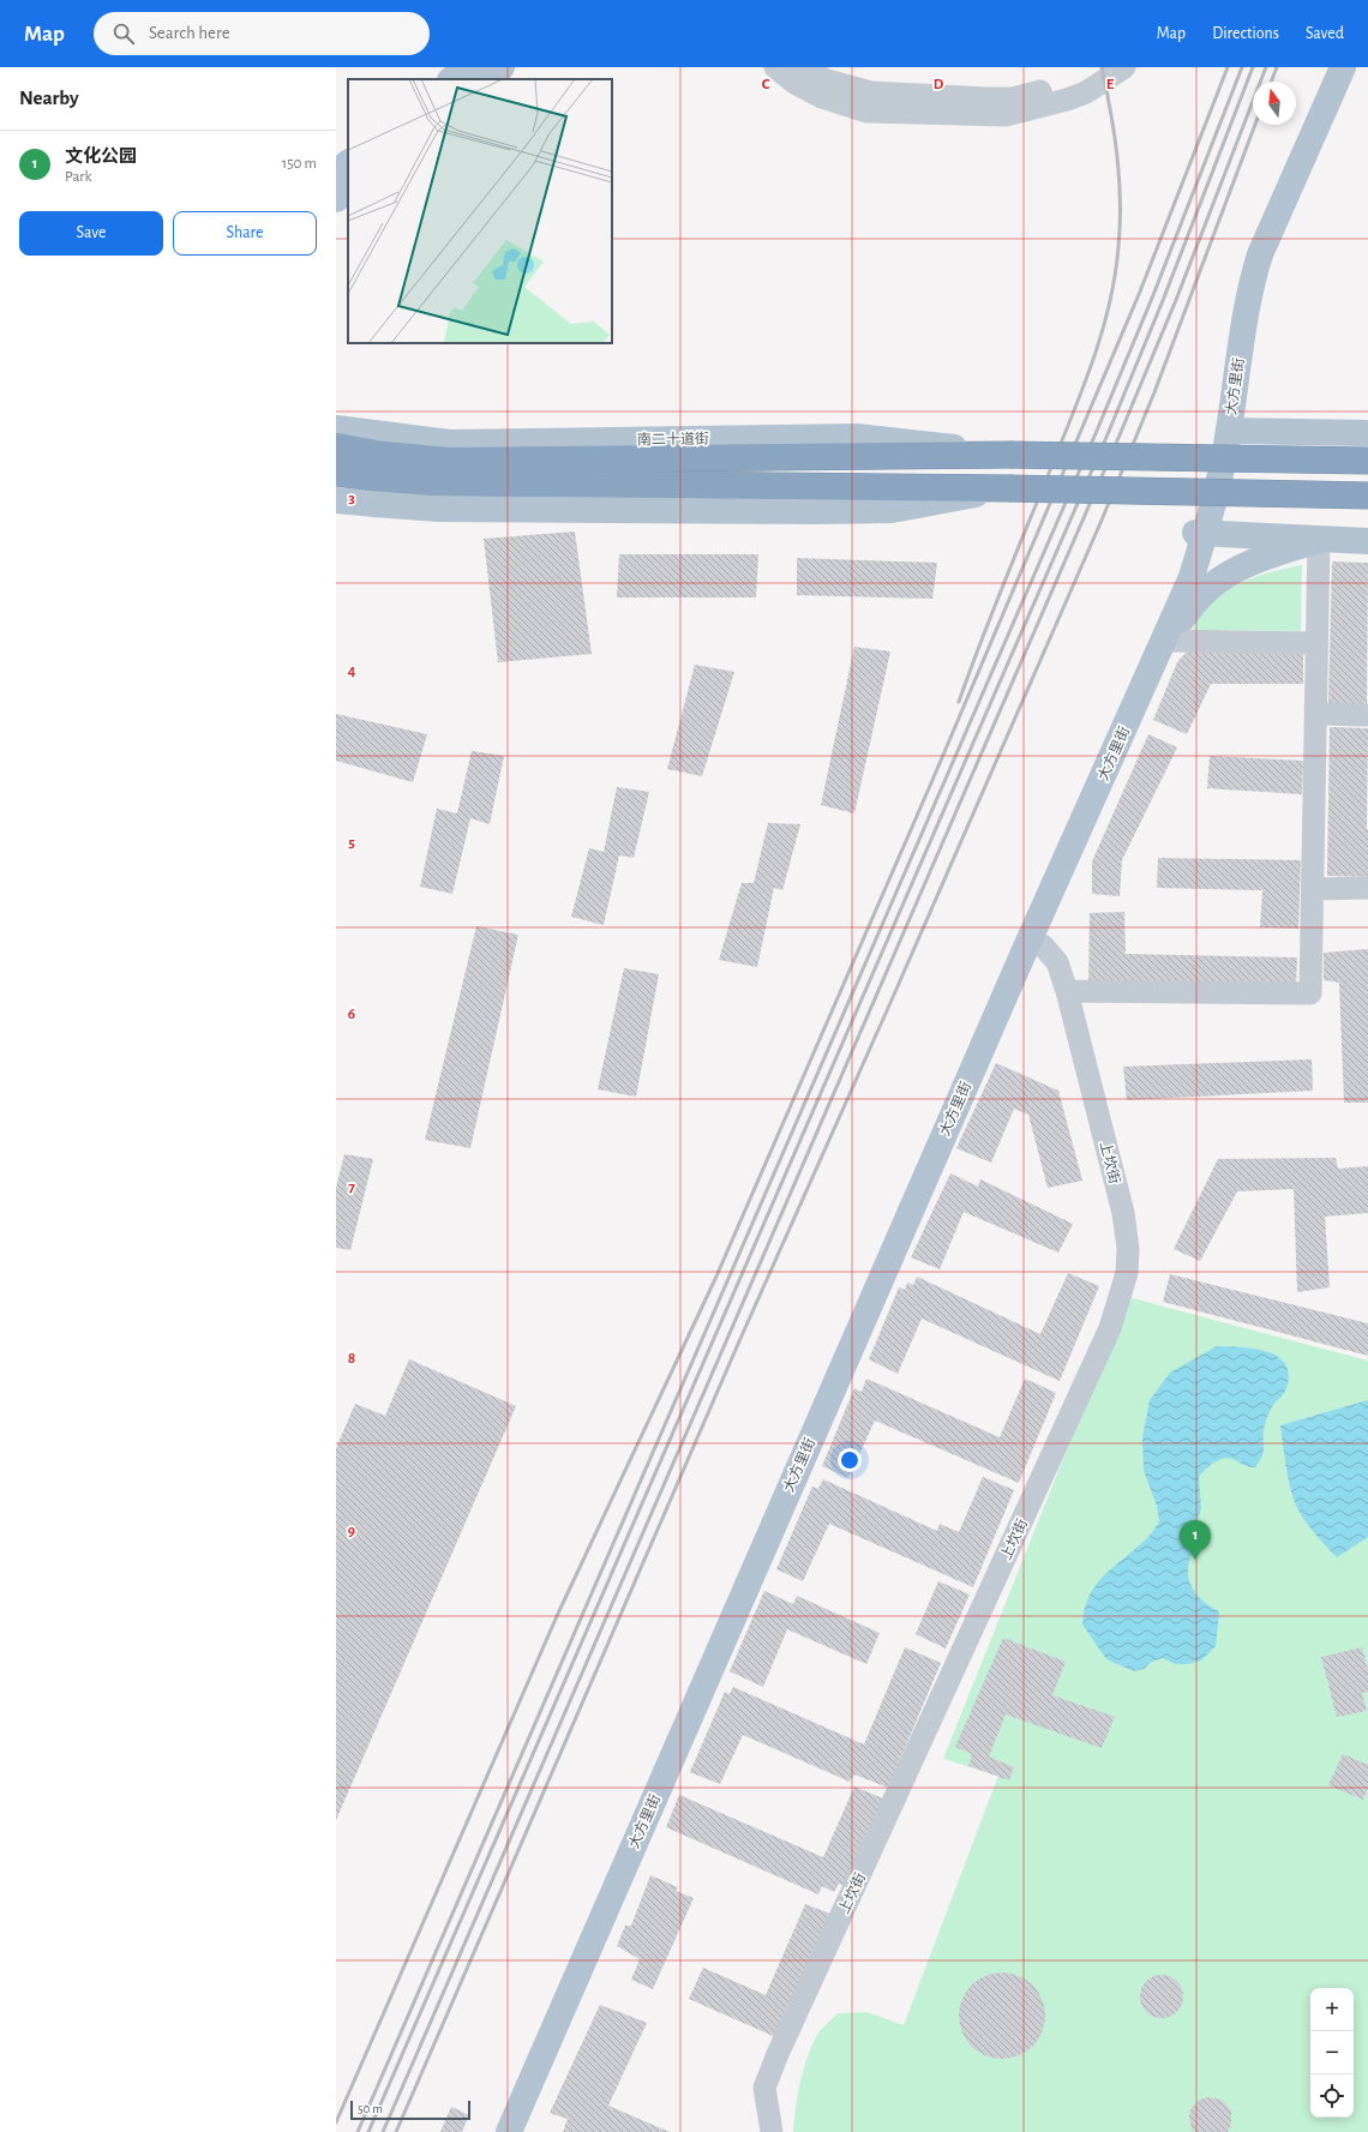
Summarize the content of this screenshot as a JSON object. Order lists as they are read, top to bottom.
{
  "streets": {
    "main road": ["大方里街", "南二十道街"],
    "street": ["上坎街"]
  },
  "crossings": [
    ["大方里街", "上坎街"]
  ],
  "scale_bar": "50 m",
  "north": "top",
  "page": {
    "header": "Map",
    "search": "Search here",
    "nav": ["Map", "Directions", "Saved"],
    "heading": "Nearby",
    "list": [
      {
        "mark": "1",
        "name": "文化公园",
        "note": "Park",
        "value": "150 m"
      }
    ],
    "buttons": ["Save", "Share"],
    "pins": "1",
    "map_buttons": ["+", "−"],
    "scale": "50 m"
  },
  "grid": {
    "columns": ["C", "D", "E"],
    "rows": [
      "3",
      "4",
      "5",
      "6",
      "7",
      "8",
      "9"
    ]
  }
}
